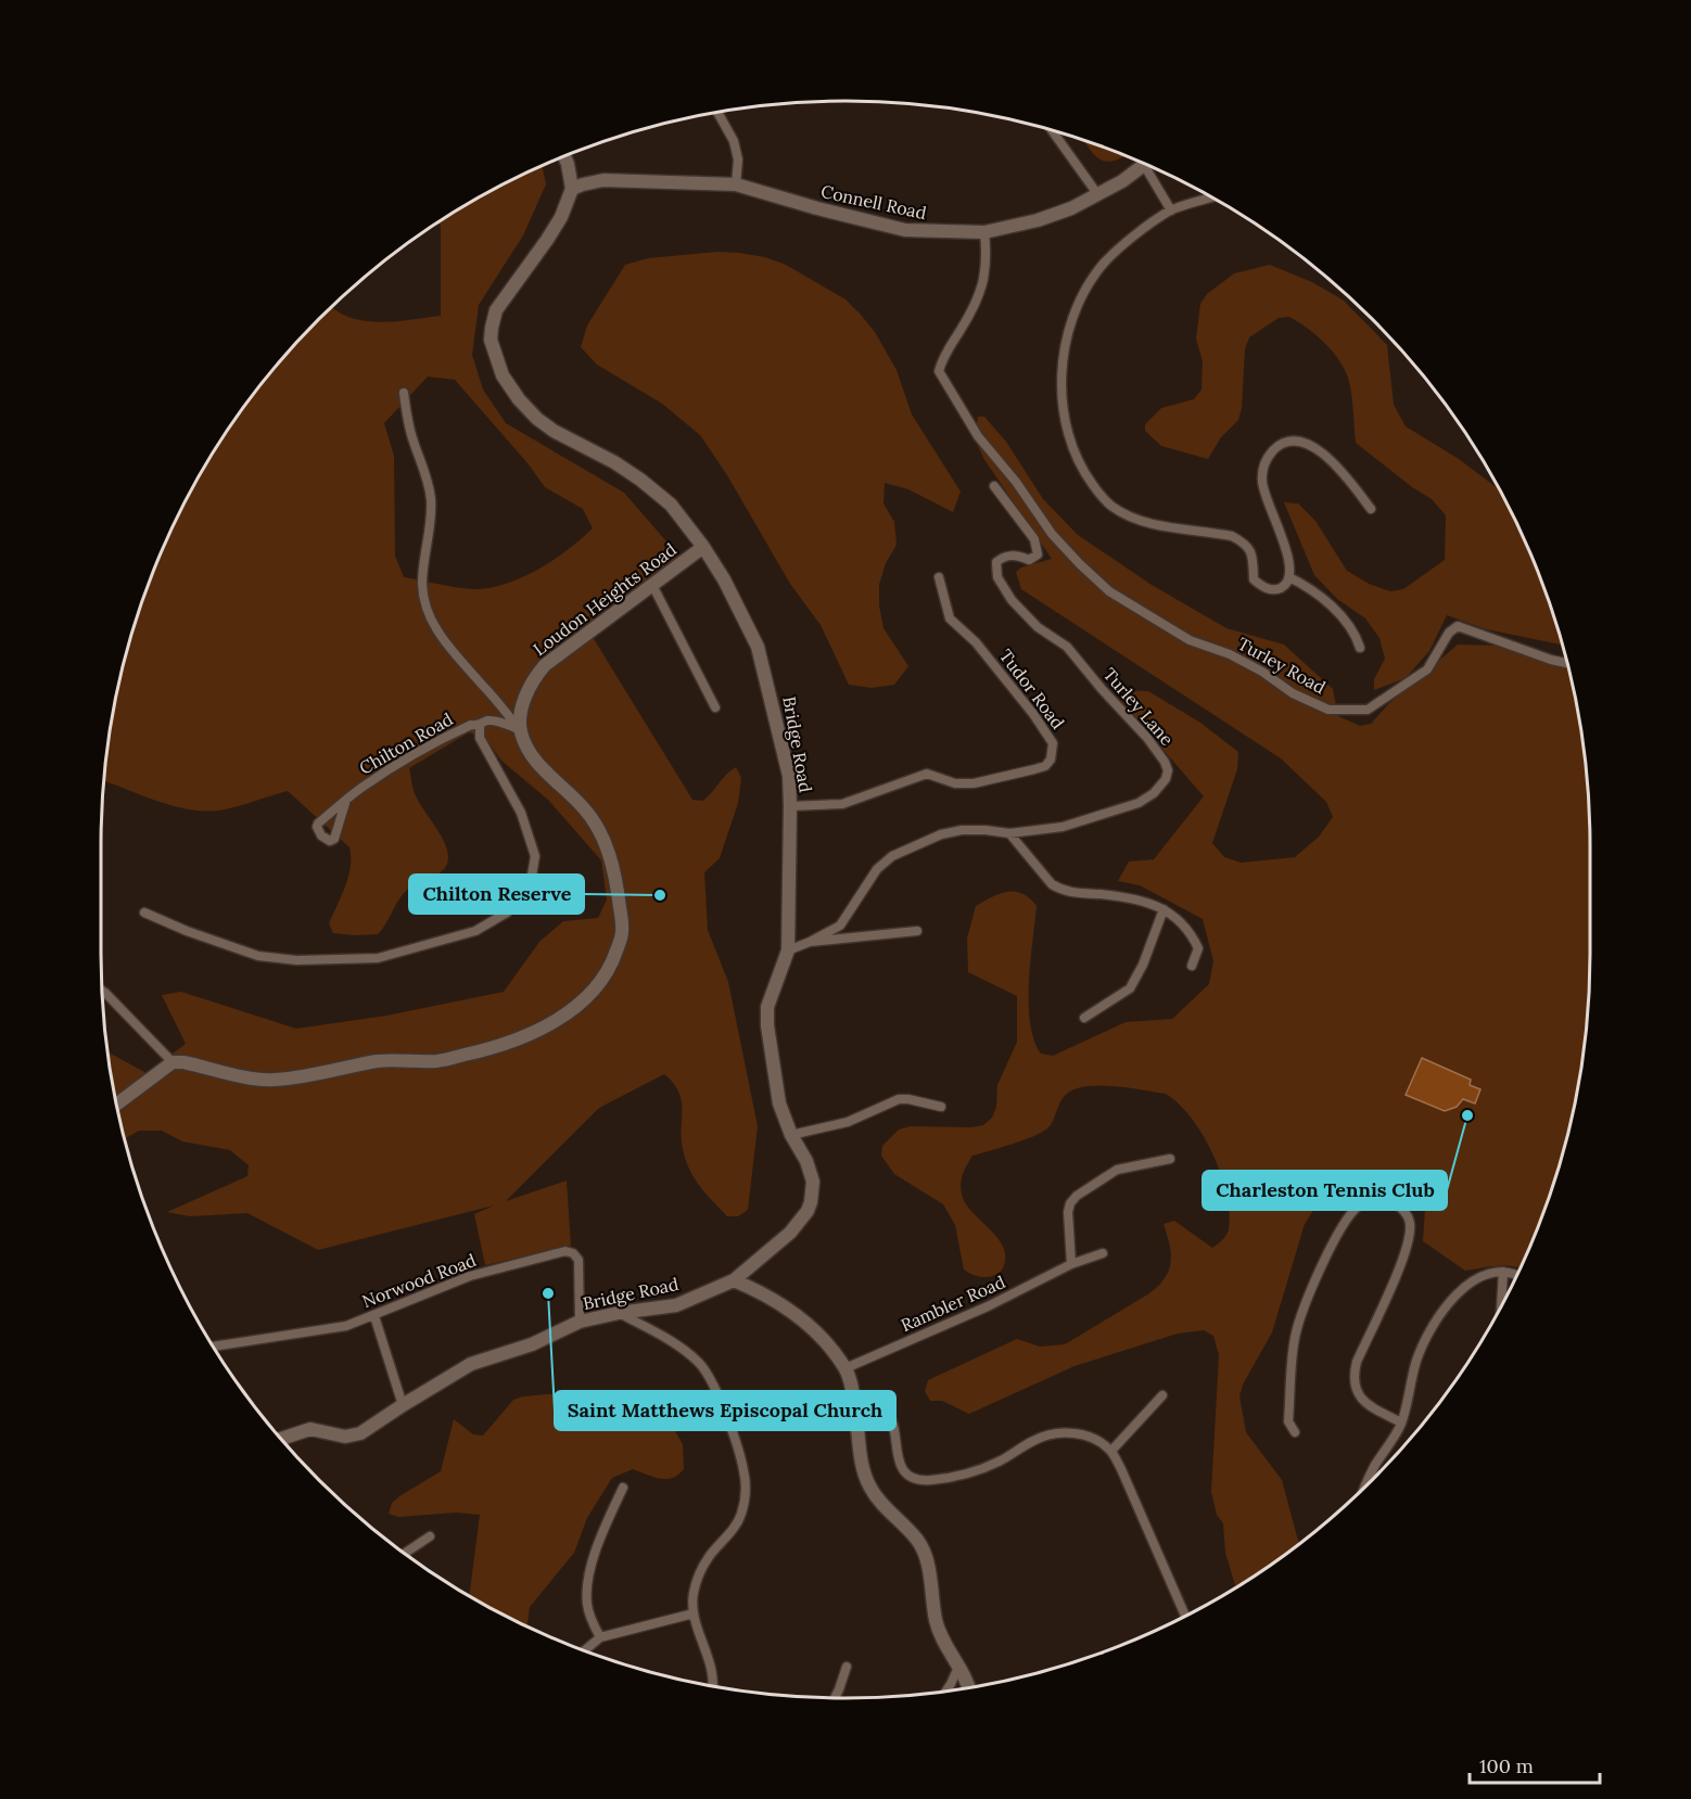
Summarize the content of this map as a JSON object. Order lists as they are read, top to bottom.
{
  "streets": {
    "main road": ["Connell Road", "Loudon Heights Road", "Bridge Road"],
    "street": [
      "Turley Road",
      "Tudor Road",
      "Turley Lane",
      "Chilton Road",
      "Norwood Road",
      "Rambler Road"
    ]
  },
  "crossings": [
    ["Connell Road", "Loudon Heights Road"],
    ["Connell Road", "Turley Road"],
    ["Loudon Heights Road", "Chilton Road"],
    ["Loudon Heights Road", "Bridge Road"],
    ["Tudor Road", "Bridge Road"],
    ["Bridge Road", "Norwood Road"]
  ],
  "places": ["Chilton Reserve", "Charleston Tennis Club", "Saint Matthews Episcopal Church"],
  "scale_bar": "100 m"
}
